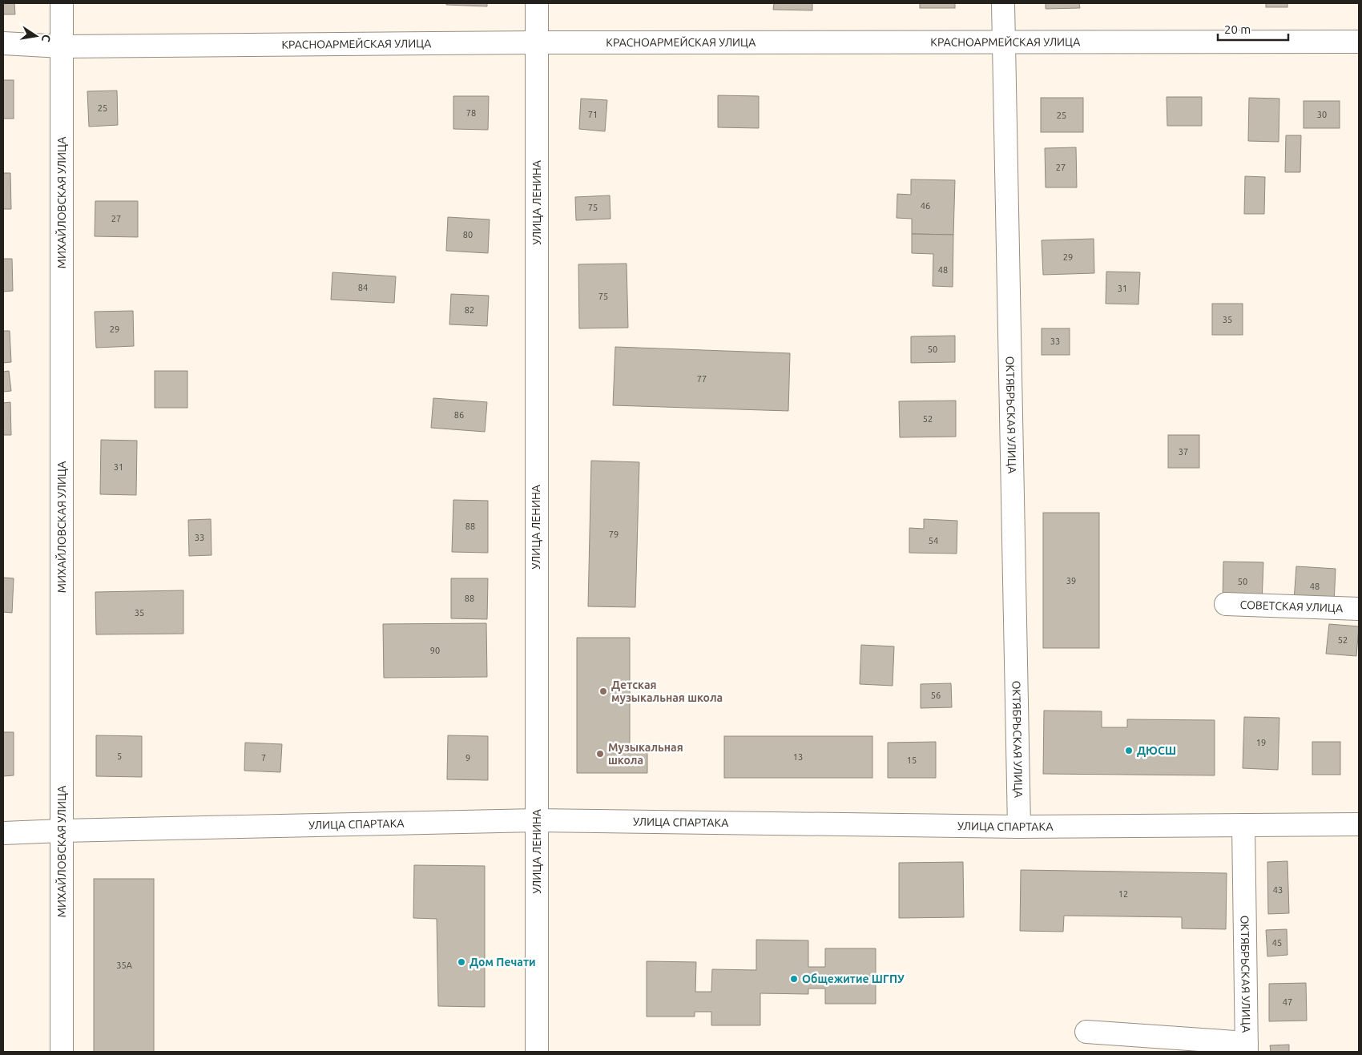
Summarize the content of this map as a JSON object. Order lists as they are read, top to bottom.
{
  "streets": {
    "street": [
      "КРАСНОАРМЕЙСКАЯ УЛИЦА",
      "МИХАЙЛОВСКАЯ УЛИЦА",
      "УЛИЦА ЛЕНИНА",
      "ОКТЯБРЬСКАЯ УЛИЦА",
      "СОВЕТСКАЯ УЛИЦА",
      "УЛИЦА СПАРТАКА"
    ]
  },
  "crossings": [
    ["КРАСНОАРМЕЙСКАЯ УЛИЦА", "МИХАЙЛОВСКАЯ УЛИЦА"],
    ["КРАСНОАРМЕЙСКАЯ УЛИЦА", "УЛИЦА ЛЕНИНА"],
    ["КРАСНОАРМЕЙСКАЯ УЛИЦА", "ОКТЯБРЬСКАЯ УЛИЦА"],
    ["МИХАЙЛОВСКАЯ УЛИЦА", "УЛИЦА СПАРТАКА"],
    ["УЛИЦА ЛЕНИНА", "УЛИЦА СПАРТАКА"],
    ["ОКТЯБРЬСКАЯ УЛИЦА", "УЛИЦА СПАРТАКА"]
  ],
  "places": [
    "Детская музыкальная школа",
    "ДЮСШ",
    "Музыкальная школа",
    "Дом Печати",
    "Общежитие ШГПУ"
  ],
  "house_numbers": [
    "25",
    "78",
    "71",
    "30",
    "25",
    "27",
    "46",
    "75",
    "27",
    "80",
    "29",
    "48",
    "84",
    "31",
    "75",
    "82",
    "35",
    "29",
    "33",
    "50",
    "77",
    "86",
    "52",
    "37",
    "31",
    "88",
    "79",
    "33",
    "54",
    "39",
    "50",
    "48",
    "88",
    "35",
    "52",
    "90",
    "56",
    "19",
    "5",
    "13",
    "7",
    "9",
    "15",
    "43",
    "12",
    "45",
    "35А",
    "47"
  ],
  "scale_bar": "20 m",
  "north": "right"
}
